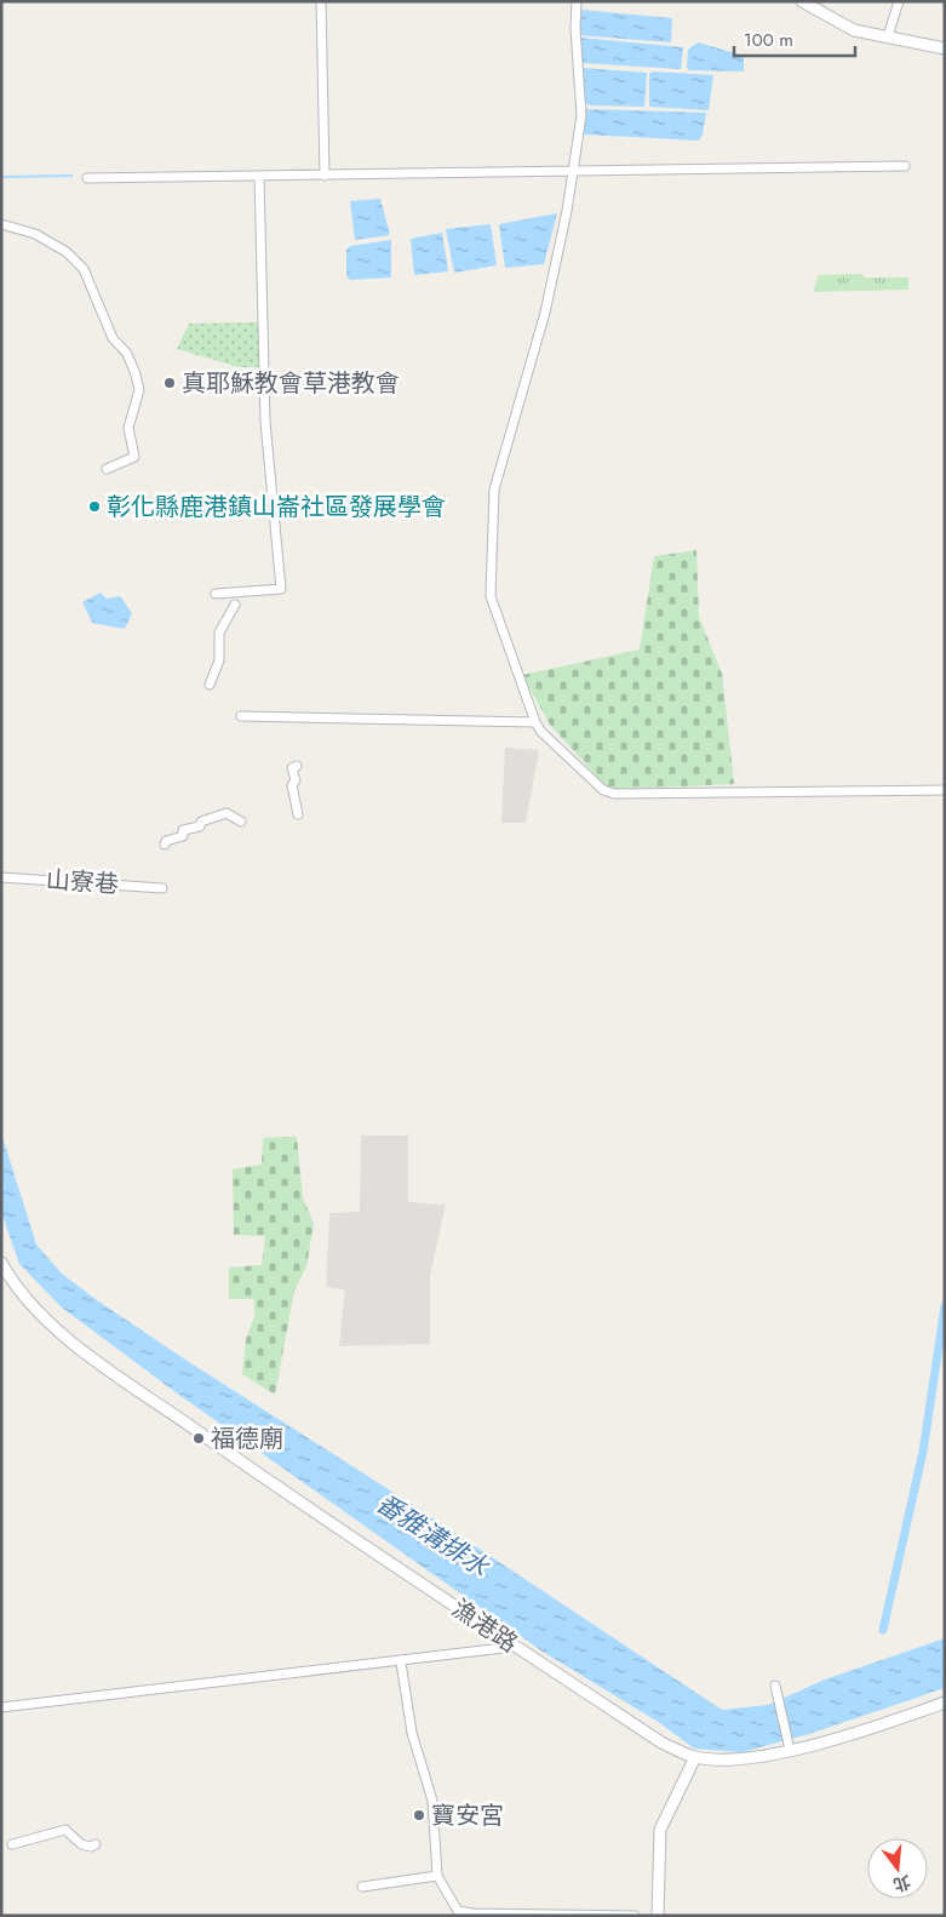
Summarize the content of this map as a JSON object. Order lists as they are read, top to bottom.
{
  "streets": {
    "street": ["山寮巷", "漁港路"]
  },
  "water": ["番雅溝排水"],
  "places": [
    "真耶穌教會草港教會",
    "彰化縣鹿港鎮山崙社區發展學會",
    "福德廟",
    "寶安宮"
  ],
  "scale_bar": "100 m",
  "north": "bottom"
}
